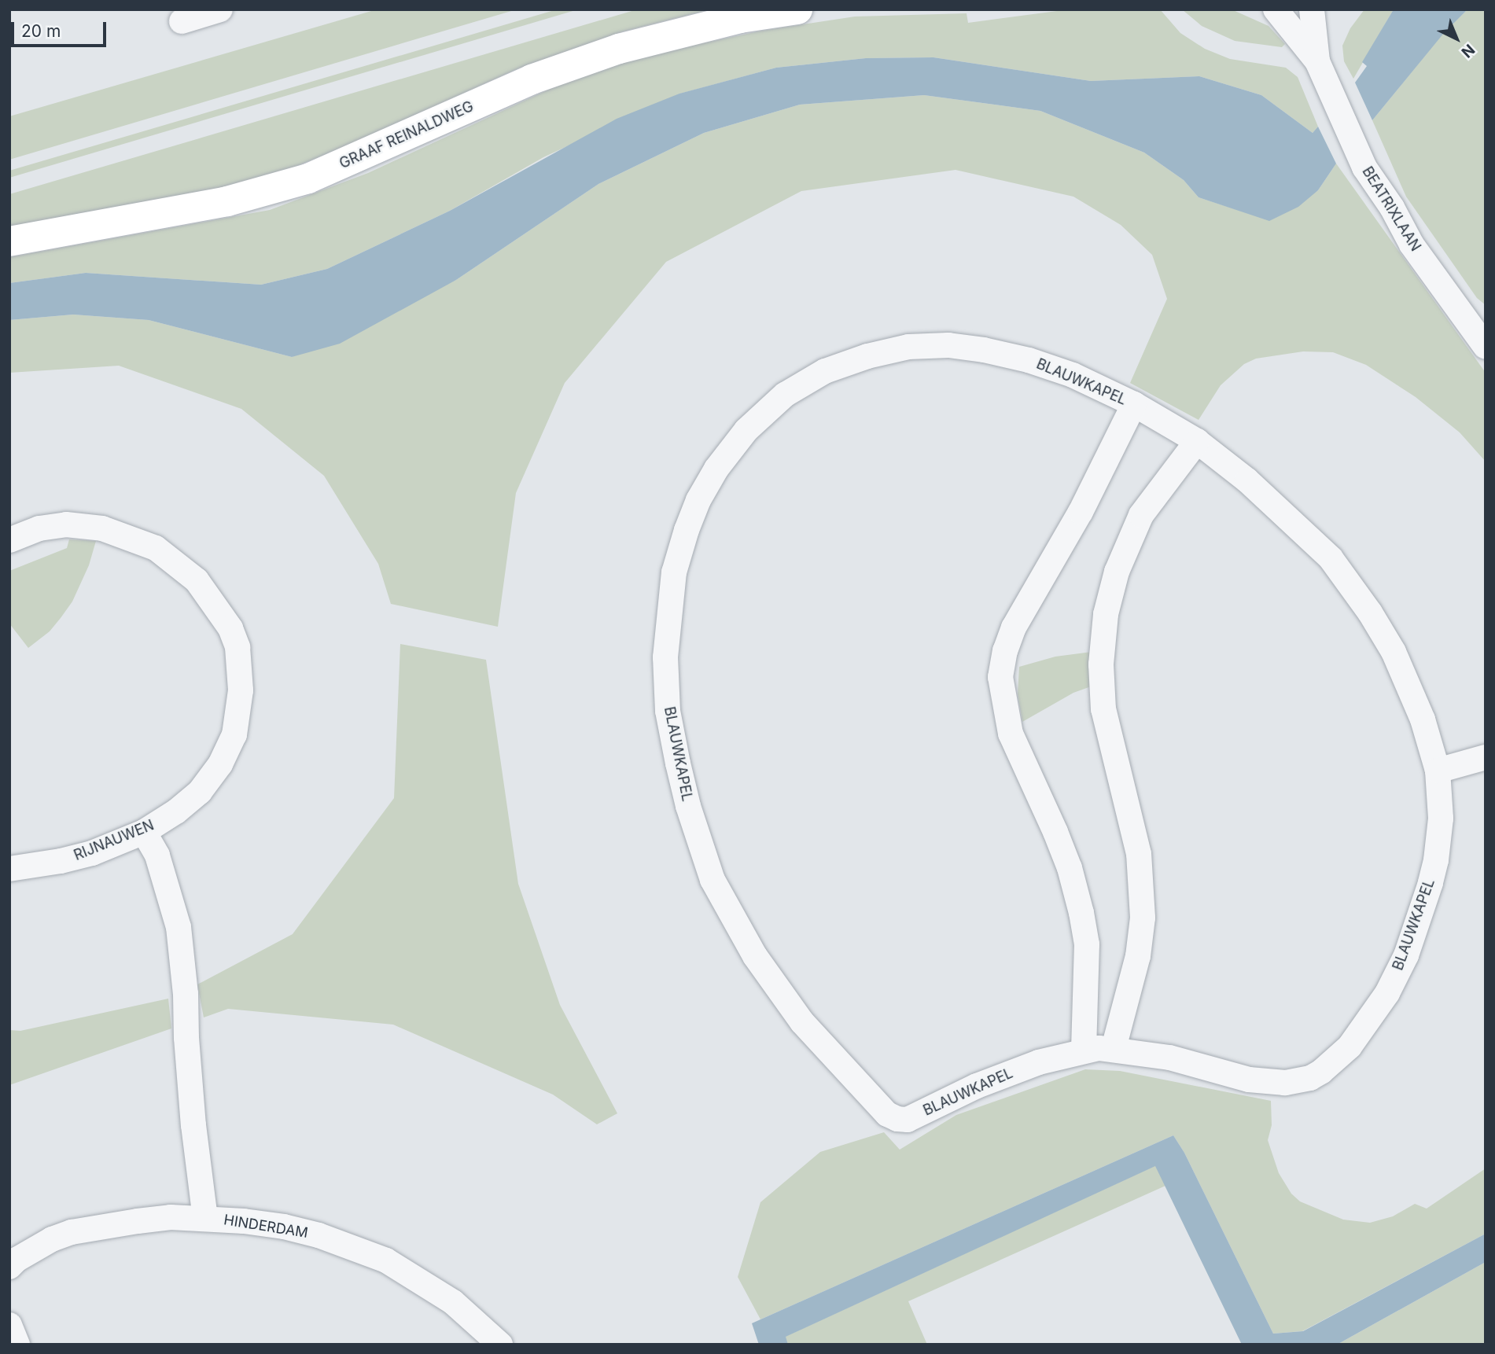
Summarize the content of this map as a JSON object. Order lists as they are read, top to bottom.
{
  "streets": {
    "main road": ["GRAAF REINALDWEG"],
    "street": [
      "BEATRIXLAAN",
      "BLAUWKAPEL",
      "RIJNAUWEN",
      "HINDERDAM"
    ]
  },
  "scale_bar": "20 m",
  "north": "bottom right"
}
